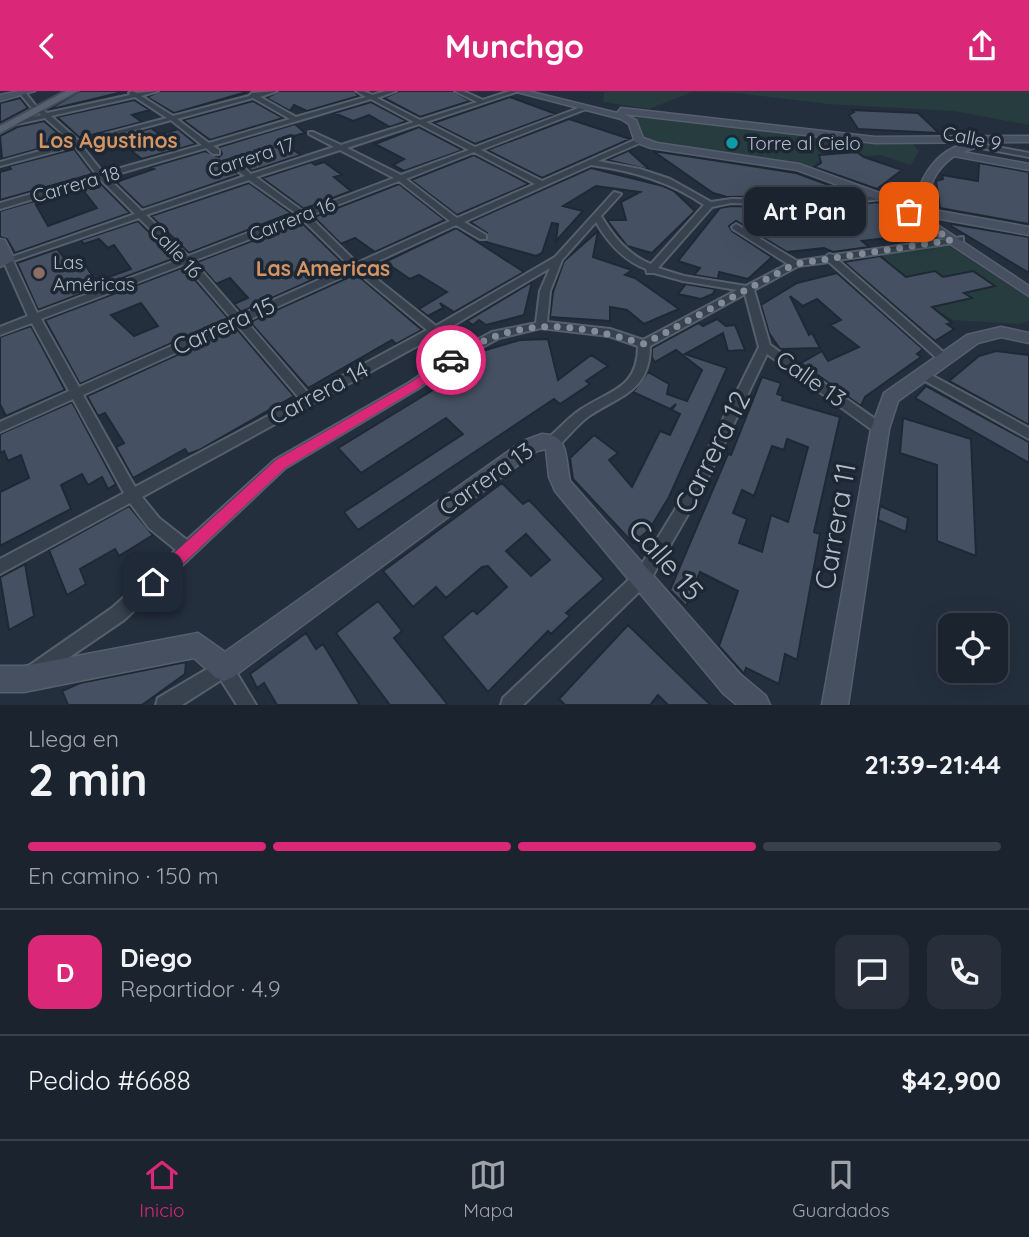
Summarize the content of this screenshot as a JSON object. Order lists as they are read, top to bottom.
{
  "streets": {
    "main road": [
      "Calle 9",
      "Carrera 13",
      "Carrera 11",
      "Calle 15"
    ],
    "street": [
      "Carrera 17",
      "Carrera 18",
      "Carrera 16",
      "Calle 16",
      "Carrera 15",
      "Calle 13",
      "Carrera 14",
      "Carrera 12"
    ]
  },
  "crossings": [
    ["Carrera 17", "Calle 16"],
    ["Carrera 18", "Calle 16"],
    ["Carrera 16", "Calle 16"],
    ["Calle 16", "Carrera 15"],
    ["Calle 16", "Carrera 14"],
    ["Calle 13", "Carrera 12"],
    ["Calle 13", "Carrera 11"],
    ["Carrera 12", "Calle 15"],
    ["Carrera 13", "Calle 15"]
  ],
  "districts": ["Los Agustinos", "Las Americas"],
  "places": ["Torre al Cielo", "Art Pan", "Las Américas"],
  "page": {
    "header": "Munchgo",
    "bubble": "Art Pan",
    "heading": ["2 min", "Llega en", "21:39–21:44"],
    "panel": [
      "Diego",
      "Repartidor · 4.9",
      "Pedido #6688",
      "$42,900"
    ],
    "bar": "En camino · 150 m",
    "round": "D",
    "tabs": ["Inicio", "Mapa", "Guardados"]
  }
}
